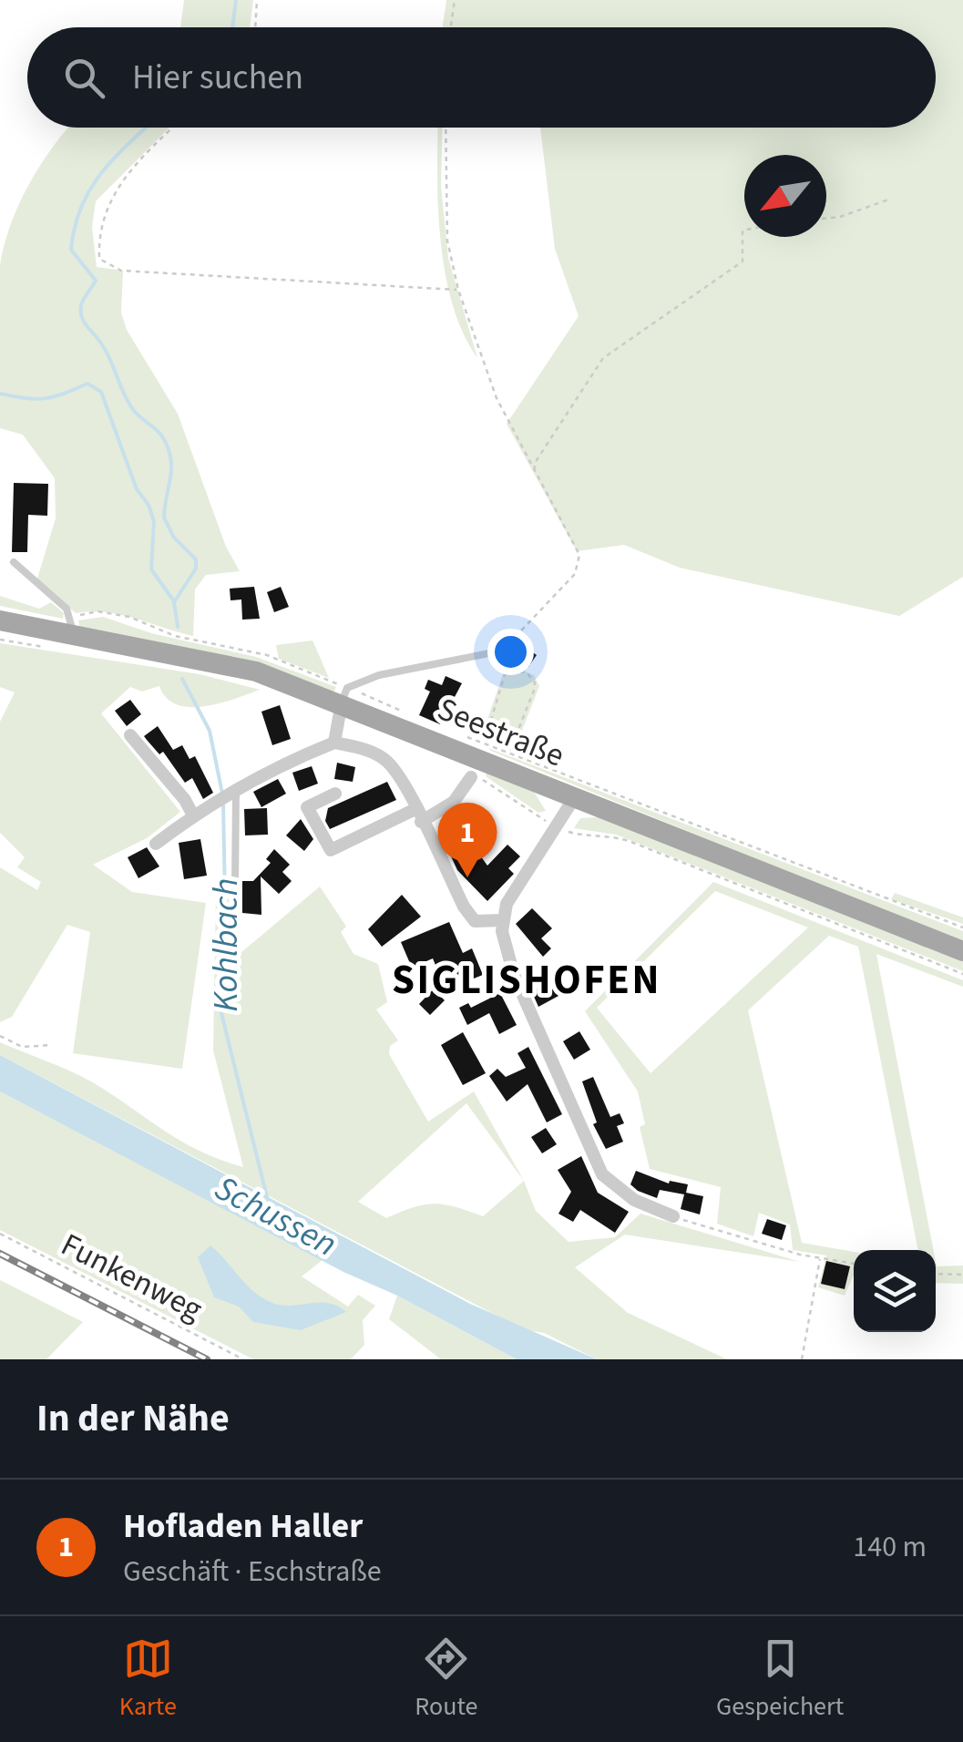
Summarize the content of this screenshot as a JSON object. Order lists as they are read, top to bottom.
{
  "streets": {
    "main road": ["Seestraße"],
    "path": ["Funkenweg"]
  },
  "districts": ["SIGLISHOFEN"],
  "water": ["Kohlbach", "Schussen"],
  "north": "bottom left",
  "page": {
    "search": "Hier suchen",
    "pins": "1",
    "heading": "In der Nähe",
    "list": [
      {
        "mark": "1",
        "name": "Hofladen Haller",
        "note": "Geschäft · Eschstraße",
        "value": "140 m"
      }
    ],
    "nav": ["Karte", "Route", "Gespeichert"]
  }
}
